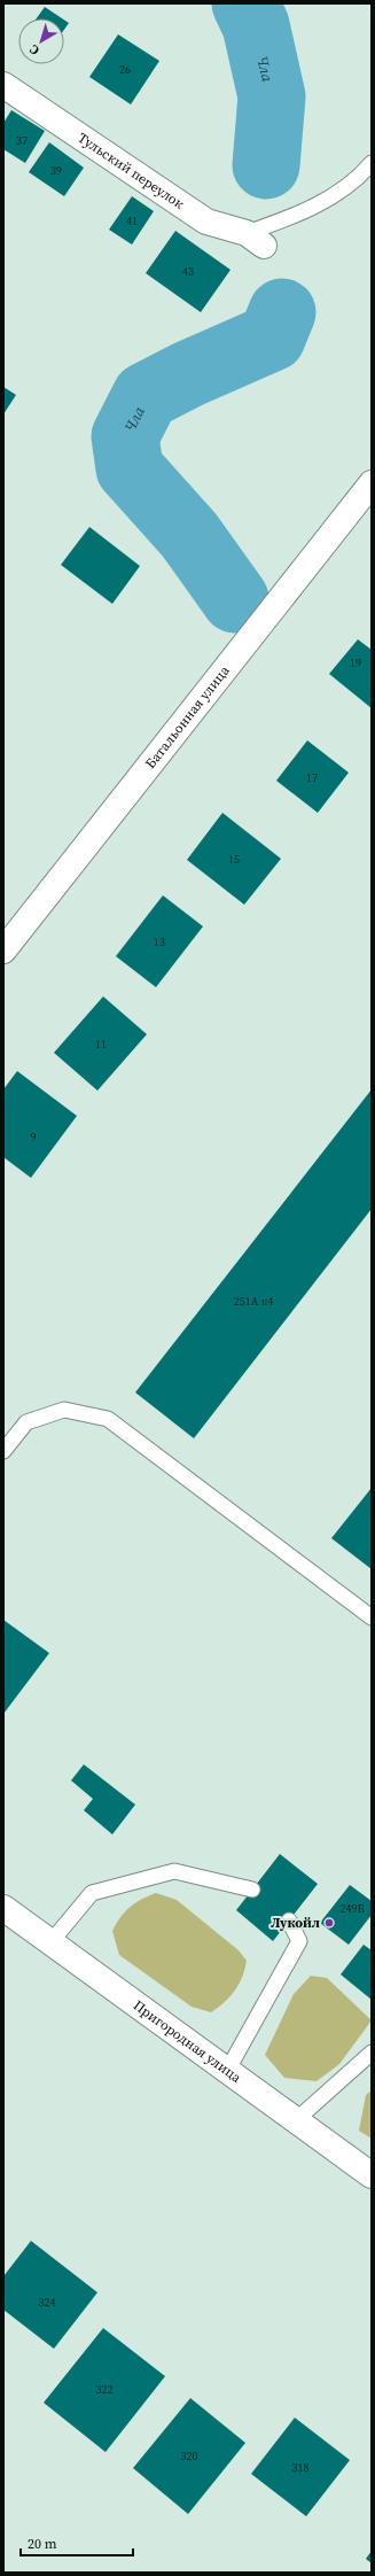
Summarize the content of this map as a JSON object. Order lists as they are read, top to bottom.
{
  "streets": {
    "street": ["Тульский переулок", "Батальонная улица", "Пригородная улица"]
  },
  "water": ["Чла"],
  "places": ["Лукойл"],
  "house_numbers": [
    "26",
    "37",
    "39",
    "41",
    "43",
    "19",
    "17",
    "15",
    "13",
    "11",
    "9",
    "251А к4",
    "249Б",
    "324",
    "322",
    "320",
    "318"
  ],
  "scale_bar": "20 m",
  "north": "bottom left"
}
